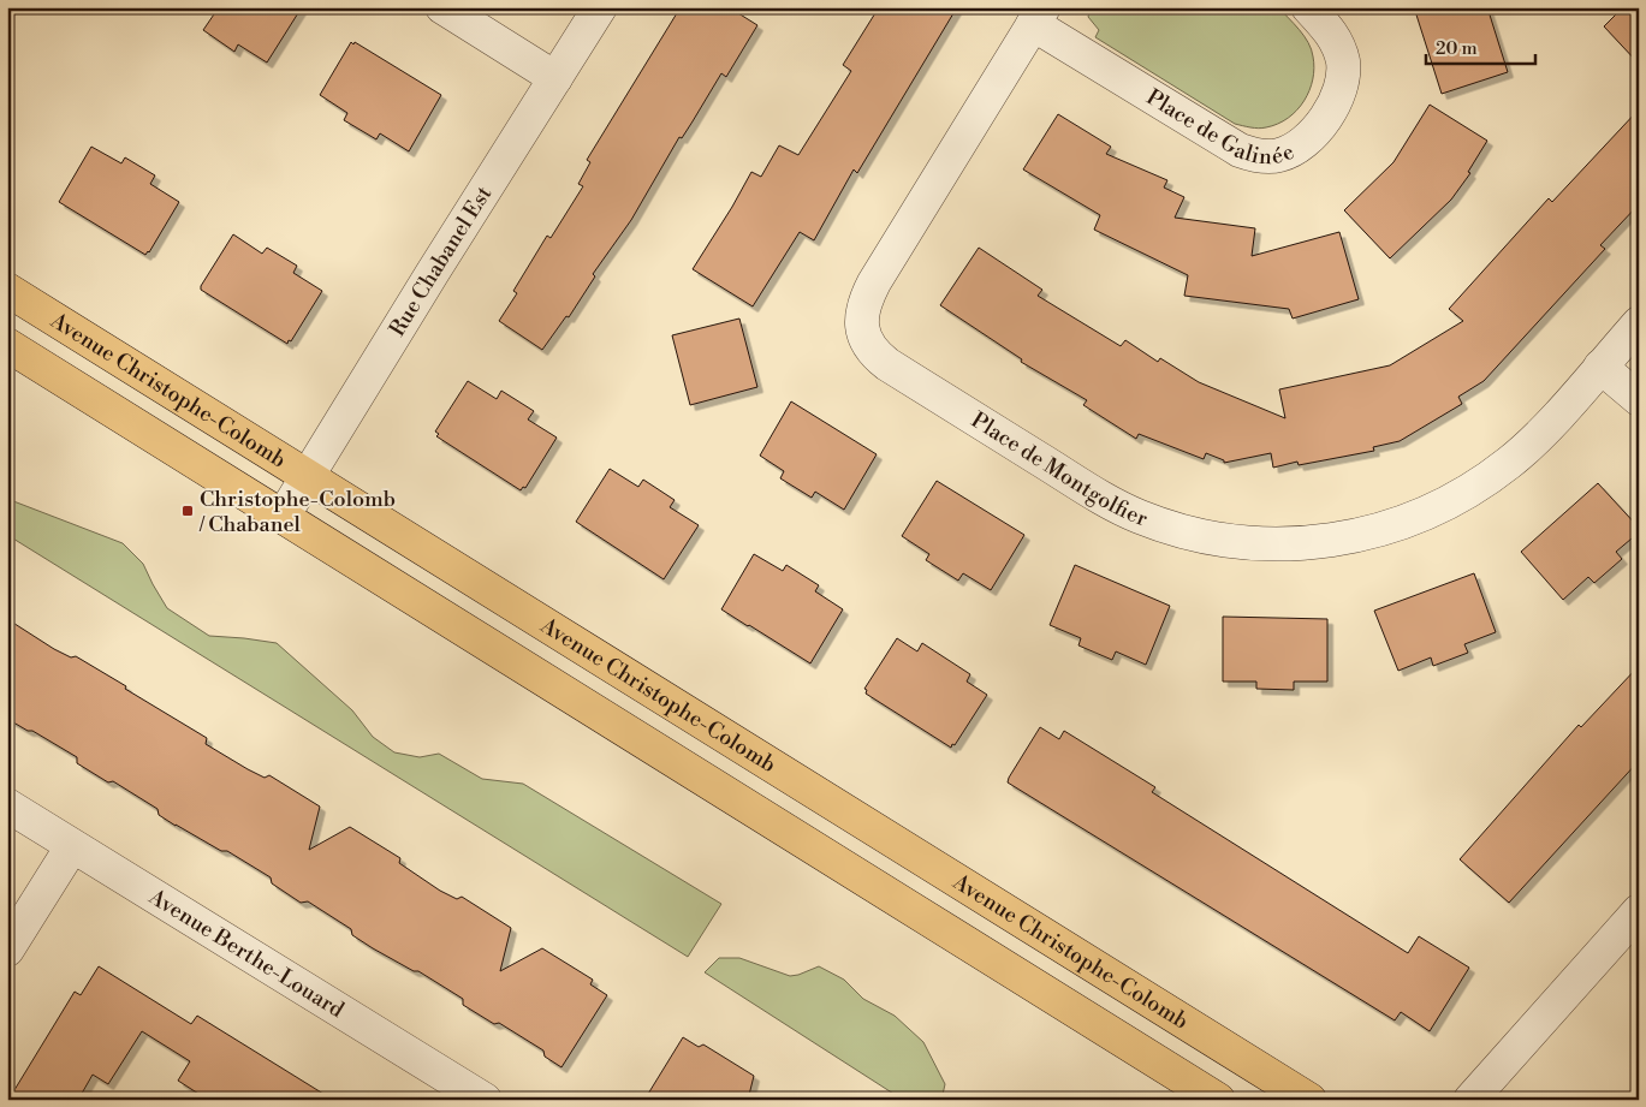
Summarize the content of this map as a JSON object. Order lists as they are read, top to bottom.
{
  "streets": {
    "main road": ["Avenue Christophe-Colomb"],
    "street": [
      "Place de Galinée",
      "Rue Chabanel Est",
      "Place de Montgolfier",
      "Avenue Berthe-Louard"
    ]
  },
  "crossings": [
    ["Place de Galinée", "Place de Montgolfier"],
    ["Rue Chabanel Est", "Avenue Christophe-Colomb"]
  ],
  "places": {
    "transit": ["Christophe-Colomb / Chabanel"]
  },
  "scale_bar": "20 m"
}
